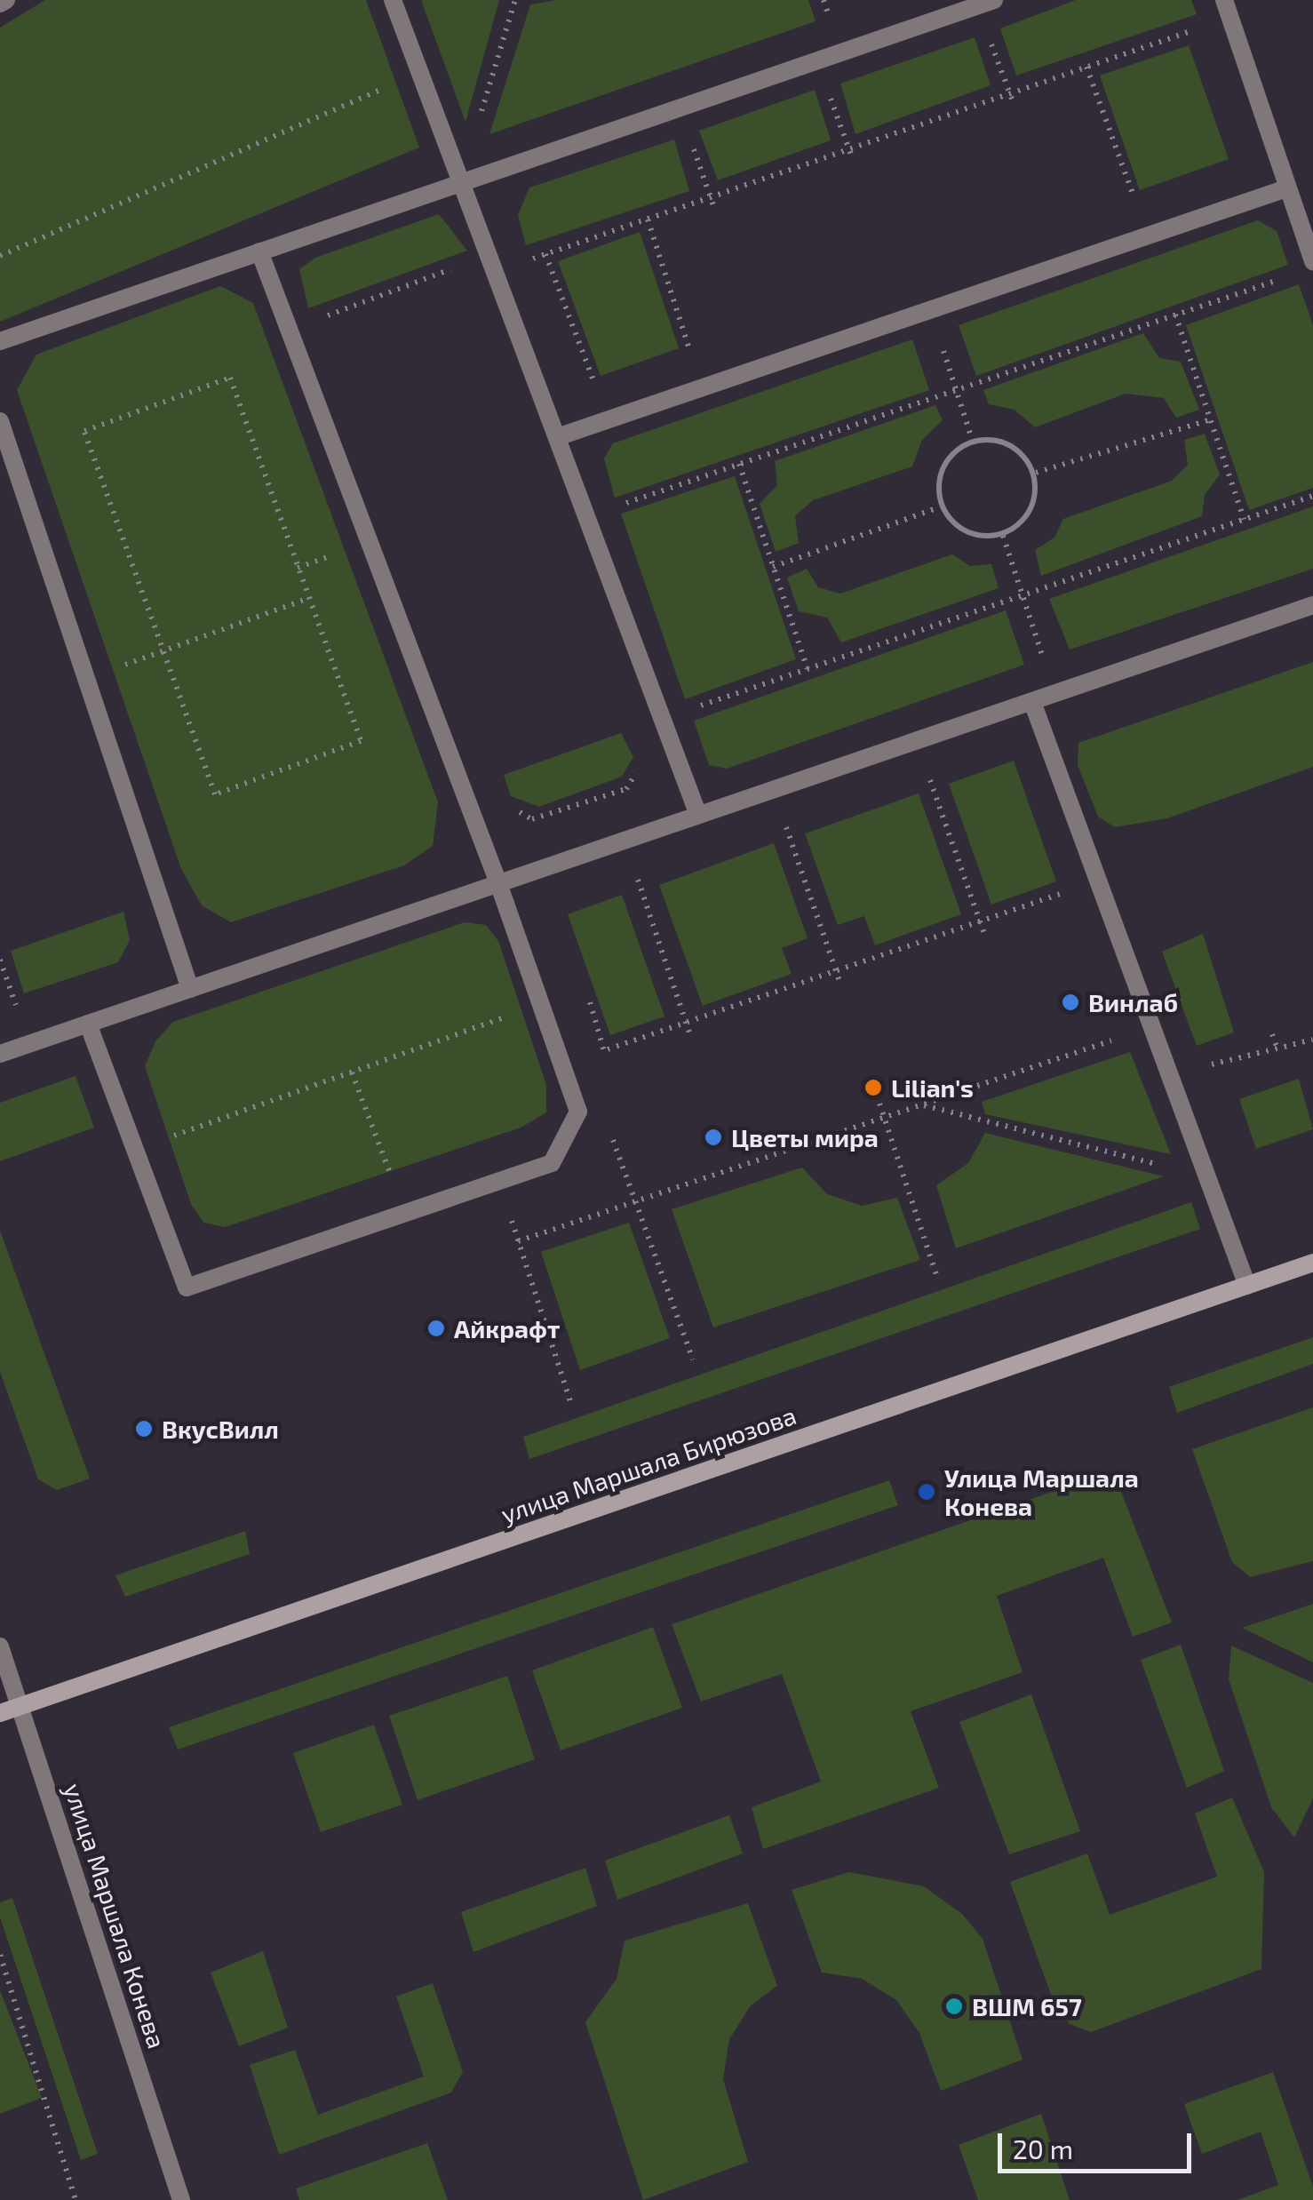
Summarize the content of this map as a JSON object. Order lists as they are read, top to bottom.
{
  "streets": {
    "main road": ["улица Маршала Бирюзова"],
    "street": ["улица Маршала Конева"]
  },
  "crossings": [
    ["улица Маршала Бирюзова", "улица Маршала Конева"]
  ],
  "places": [
    "Винлаб",
    "Lilian's",
    "Цветы мира",
    "Айкрафт",
    "ВкусВилл",
    "Улица Маршала Конева",
    "ВШM 657"
  ],
  "scale_bar": "20 m"
}
